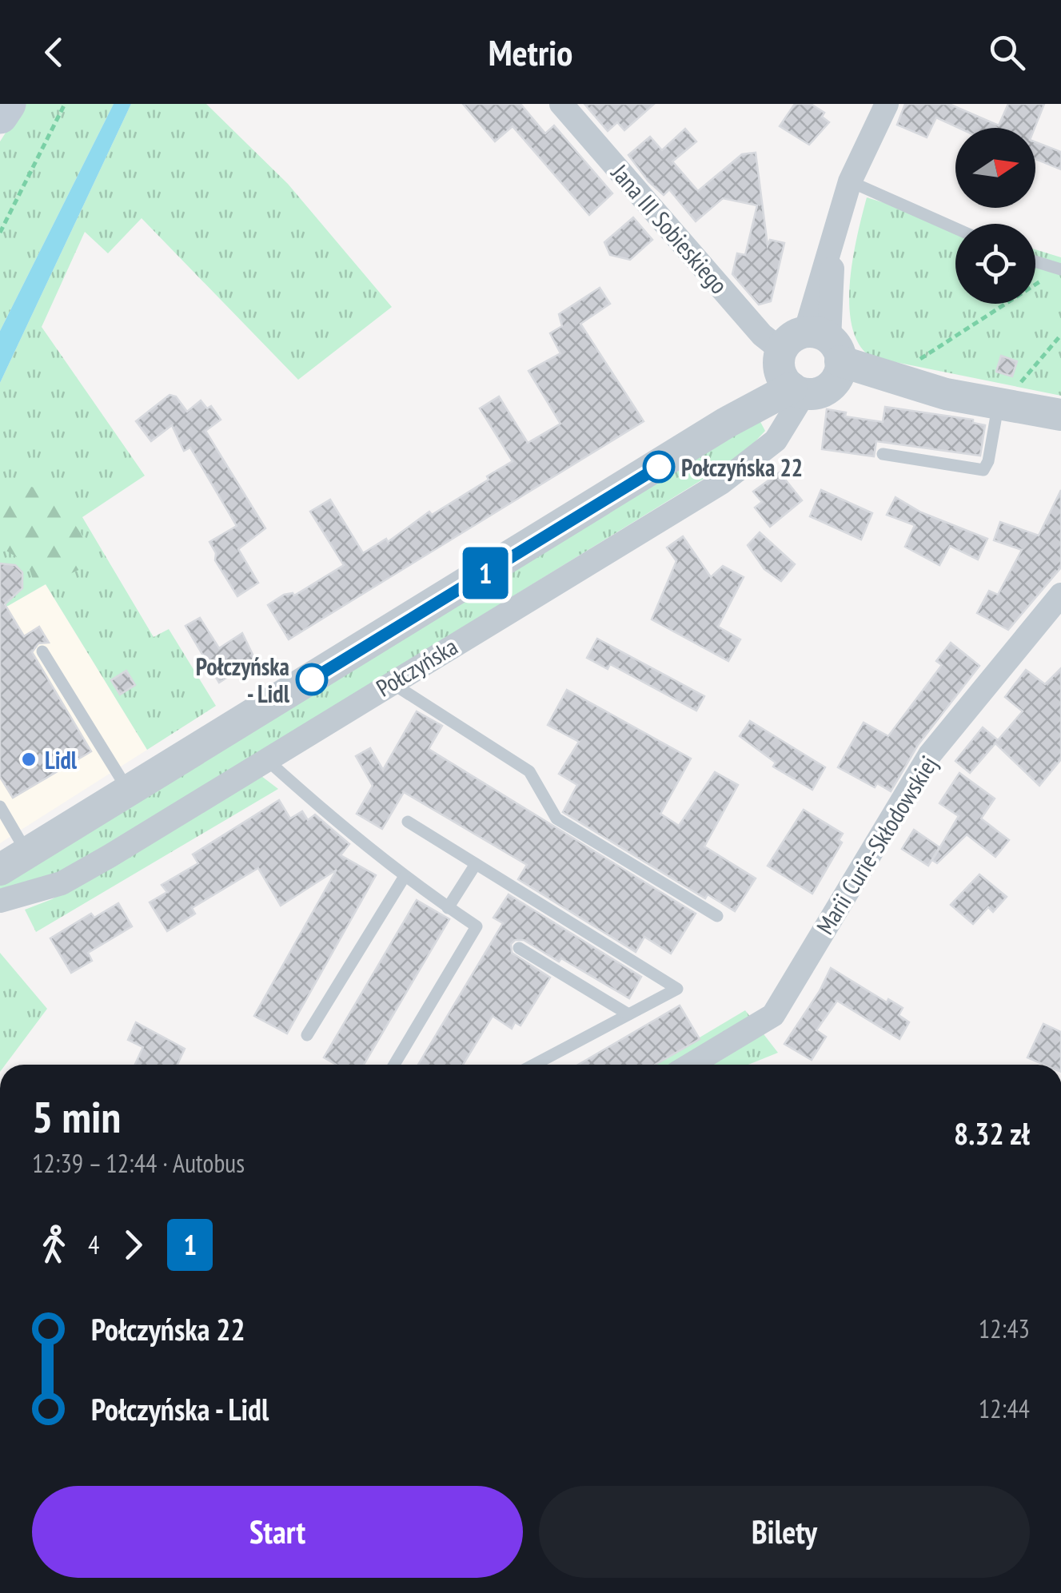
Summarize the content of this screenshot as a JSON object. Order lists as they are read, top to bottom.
{
  "streets": {
    "street": ["Jana III Sobieskiego", "Połczyńska", "Marii Curie-Skłodowskiej"]
  },
  "crossings": [
    ["Jana III Sobieskiego", "Połczyńska"]
  ],
  "places": ["Połczyńska 22", "Połczyńska - Lidl", "Lidl"],
  "lines": ["bus line 1"],
  "north": "right",
  "page": {
    "header": "Metrio",
    "on_map": "1",
    "heading": ["5 min", "12:39 – 12:44 · Autobus", "8.32 zł"],
    "legs": ["4", "1"],
    "list": [
      {
        "name": "Połczyńska 22",
        "value": "12:43"
      },
      {
        "name": "Połczyńska - Lidl",
        "value": "12:44"
      }
    ],
    "buttons": ["Start", "Bilety"]
  }
}
